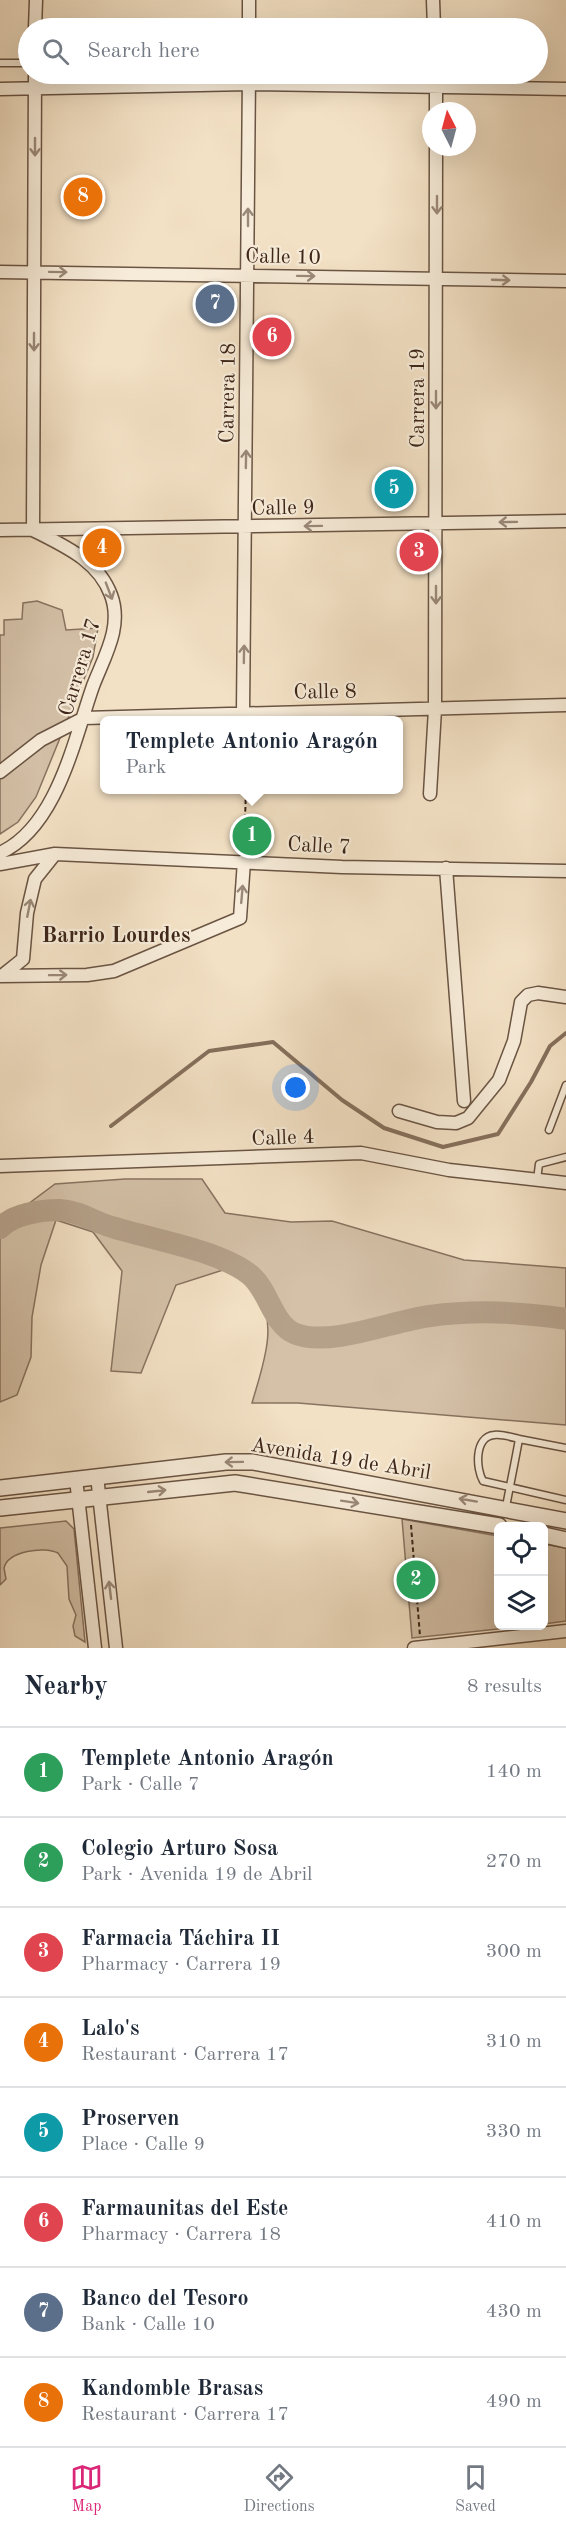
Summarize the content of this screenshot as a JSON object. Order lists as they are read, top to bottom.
{
  "streets": {
    "street": [
      "Calle 10",
      "Carrera 18",
      "Carrera 19",
      "Calle 9",
      "Carrera 17",
      "Calle 8",
      "Calle 7",
      "Calle 4",
      "Avenida 19 de Abril"
    ]
  },
  "crossings": [
    ["Calle 10", "Carrera 18"],
    ["Calle 10", "Carrera 19"],
    ["Carrera 18", "Calle 9"],
    ["Carrera 18", "Calle 8"],
    ["Carrera 19", "Calle 9"],
    ["Carrera 19", "Calle 8"],
    ["Calle 9", "Carrera 17"],
    ["Carrera 17", "Calle 8"]
  ],
  "one_way": [
    "Calle 10",
    "Carrera 18",
    "Carrera 19",
    "Calle 9",
    "Carrera 17"
  ],
  "districts": ["Barrio Lourdes"],
  "north": "top",
  "page": {
    "search": "Search here",
    "pins": [
      "8",
      "7",
      "6",
      "5",
      "4",
      "3",
      "1",
      "2"
    ],
    "popup": ["Templete Antonio Aragón", "Park"],
    "heading": ["Nearby", "8 results"],
    "list": [
      {
        "mark": "1",
        "name": "Templete Antonio Aragón",
        "note": "Park · Calle 7",
        "value": "140 m"
      },
      {
        "mark": "2",
        "name": "Colegio Arturo Sosa",
        "note": "Park · Avenida 19 de Abril",
        "value": "270 m"
      },
      {
        "mark": "3",
        "name": "Farmacia Táchira II",
        "note": "Pharmacy · Carrera 19",
        "value": "300 m"
      },
      {
        "mark": "4",
        "name": "Lalo's",
        "note": "Restaurant · Carrera 17",
        "value": "310 m"
      },
      {
        "mark": "5",
        "name": "Proserven",
        "note": "Place · Calle 9",
        "value": "330 m"
      },
      {
        "mark": "6",
        "name": "Farmaunitas del Este",
        "note": "Pharmacy · Carrera 18",
        "value": "410 m"
      },
      {
        "mark": "7",
        "name": "Banco del Tesoro",
        "note": "Bank · Calle 10",
        "value": "430 m"
      },
      {
        "mark": "8",
        "name": "Kandomble Brasas",
        "note": "Restaurant · Carrera 17",
        "value": "490 m"
      }
    ],
    "nav": ["Map", "Directions", "Saved"]
  }
}
